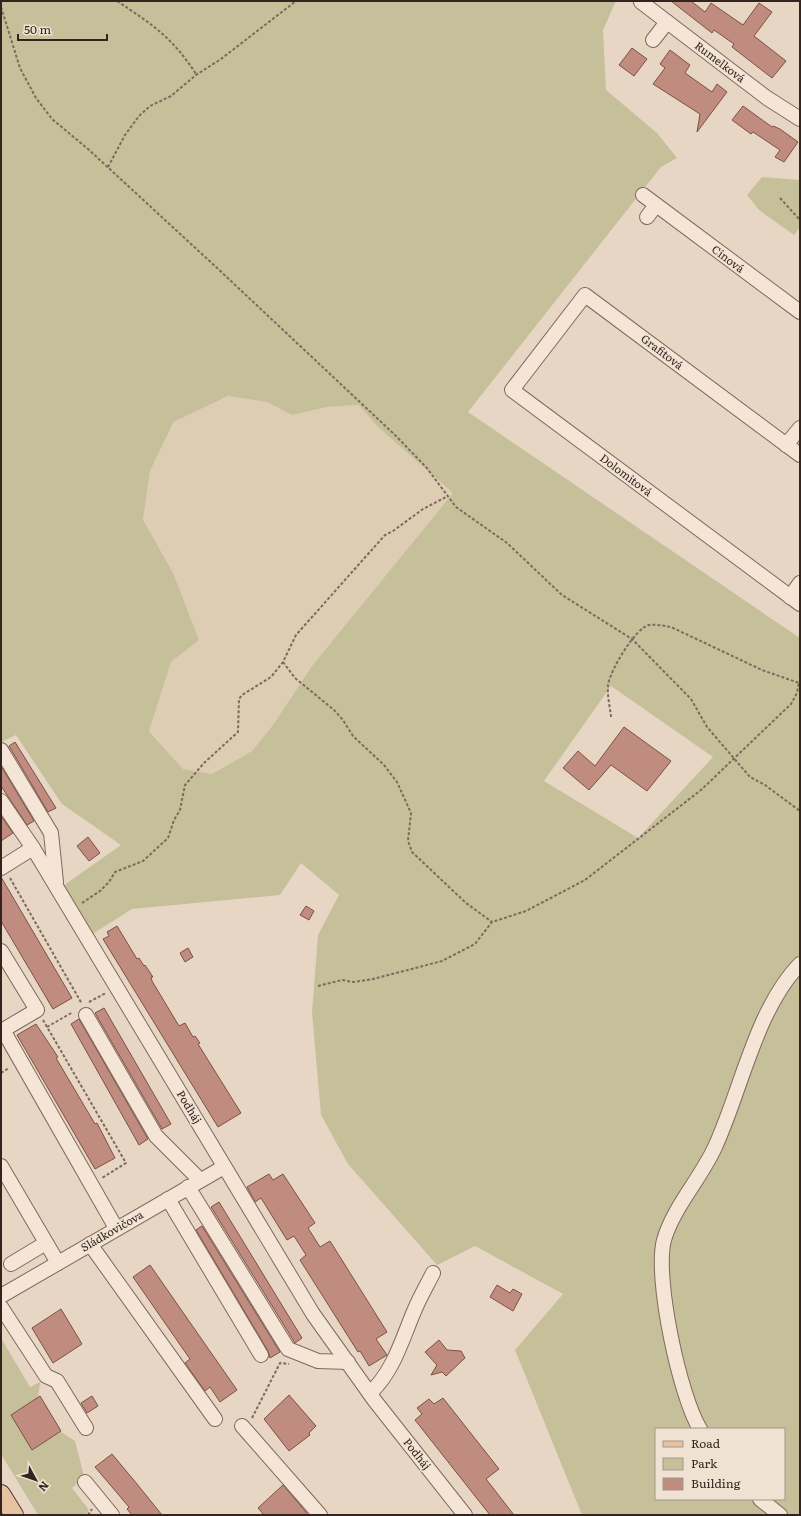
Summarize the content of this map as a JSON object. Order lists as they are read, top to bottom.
{
  "streets": {
    "street": [
      "Rumelková",
      "Cínová",
      "Grafitová",
      "Dolomitová",
      "Podháj",
      "Sládkovičova"
    ]
  },
  "crossings": [
    ["Grafitová", "Dolomitová"],
    ["Podháj", "Sládkovičova"]
  ],
  "legend": ["Road", "Park", "Building"],
  "scale_bar": "50 m",
  "north": "bottom right"
}
